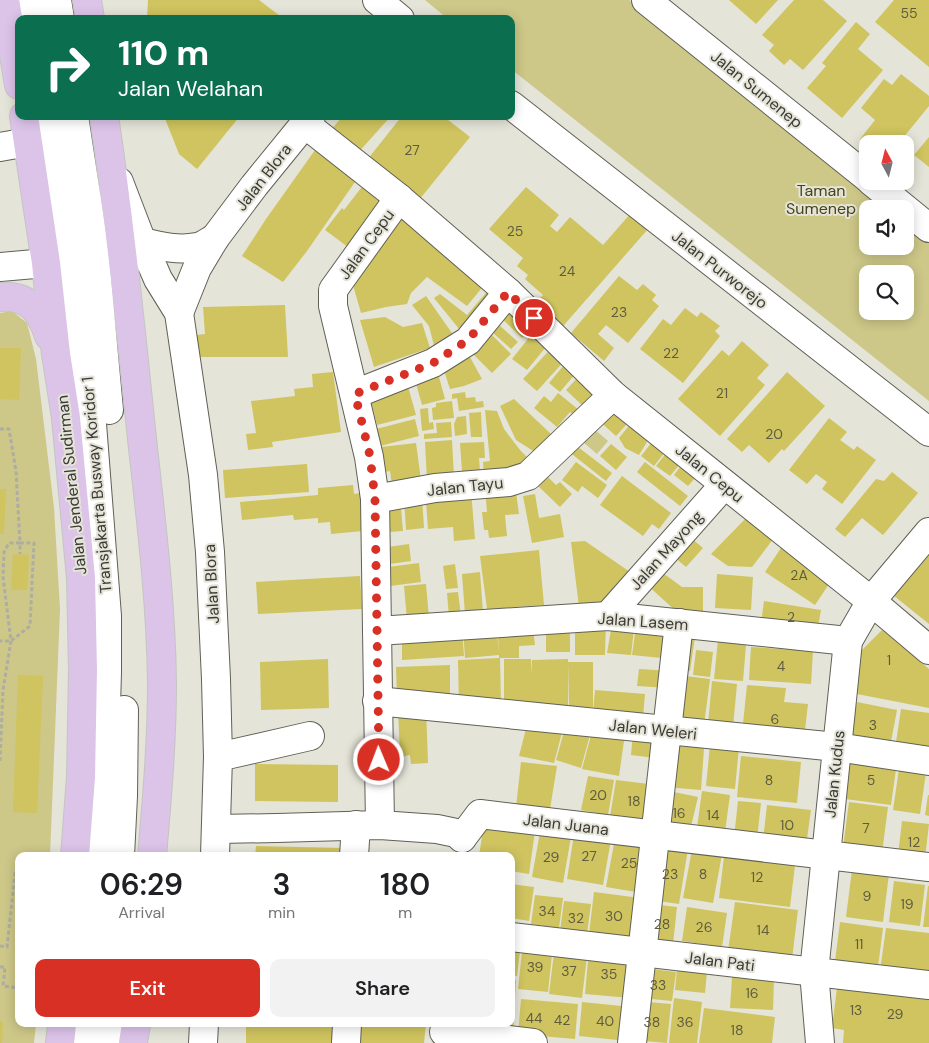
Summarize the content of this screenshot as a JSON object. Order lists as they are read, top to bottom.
{
  "streets": {
    "main road": ["Jalan Jenderal Sudirman"],
    "street": [
      "Jalan Sumenep",
      "Jalan Blora",
      "Jalan Cepu",
      "Jalan Purworejo",
      "Transjakarta Busway Koridor 1",
      "Jalan Tayu",
      "Jalan Mayong",
      "Jalan Lasem",
      "Jalan Weleri",
      "Jalan Kudus",
      "Jalan Juana",
      "Jalan Pati"
    ]
  },
  "crossings": [
    ["Jalan Blora", "Jalan Cepu"],
    ["Jalan Blora", "Jalan Juana"],
    ["Jalan Cepu", "Jalan Tayu"],
    ["Jalan Cepu", "Jalan Mayong"],
    ["Jalan Cepu", "Jalan Lasem"],
    ["Jalan Cepu", "Jalan Weleri"],
    ["Jalan Cepu", "Jalan Kudus"],
    ["Jalan Cepu", "Jalan Juana"],
    ["Jalan Mayong", "Jalan Lasem"],
    ["Jalan Lasem", "Jalan Kudus"],
    ["Jalan Weleri", "Jalan Kudus"],
    ["Jalan Kudus", "Jalan Juana"],
    ["Jalan Kudus", "Jalan Pati"]
  ],
  "parks": ["Taman Sumenep"],
  "house_numbers": [
    "55",
    "27",
    "25",
    "24",
    "23",
    "22",
    "21",
    "20",
    "2A",
    "2",
    "1",
    "4",
    "6",
    "3",
    "8",
    "5",
    "20",
    "18",
    "16",
    "14",
    "10",
    "7",
    "12",
    "27",
    "29",
    "25",
    "23",
    "8",
    "12",
    "9",
    "19",
    "34",
    "30",
    "32",
    "28",
    "26",
    "14",
    "11",
    "39",
    "37",
    "35",
    "33",
    "16",
    "13",
    "29",
    "44",
    "42",
    "40",
    "38",
    "36",
    "18"
  ],
  "north": "top",
  "page": {
    "turn": ["110 m", "Jalan Welahan"],
    "eta": [
      "06:29",
      "Arrival",
      "3",
      "min",
      "180",
      "m"
    ],
    "buttons": ["Exit", "Share"]
  }
}
